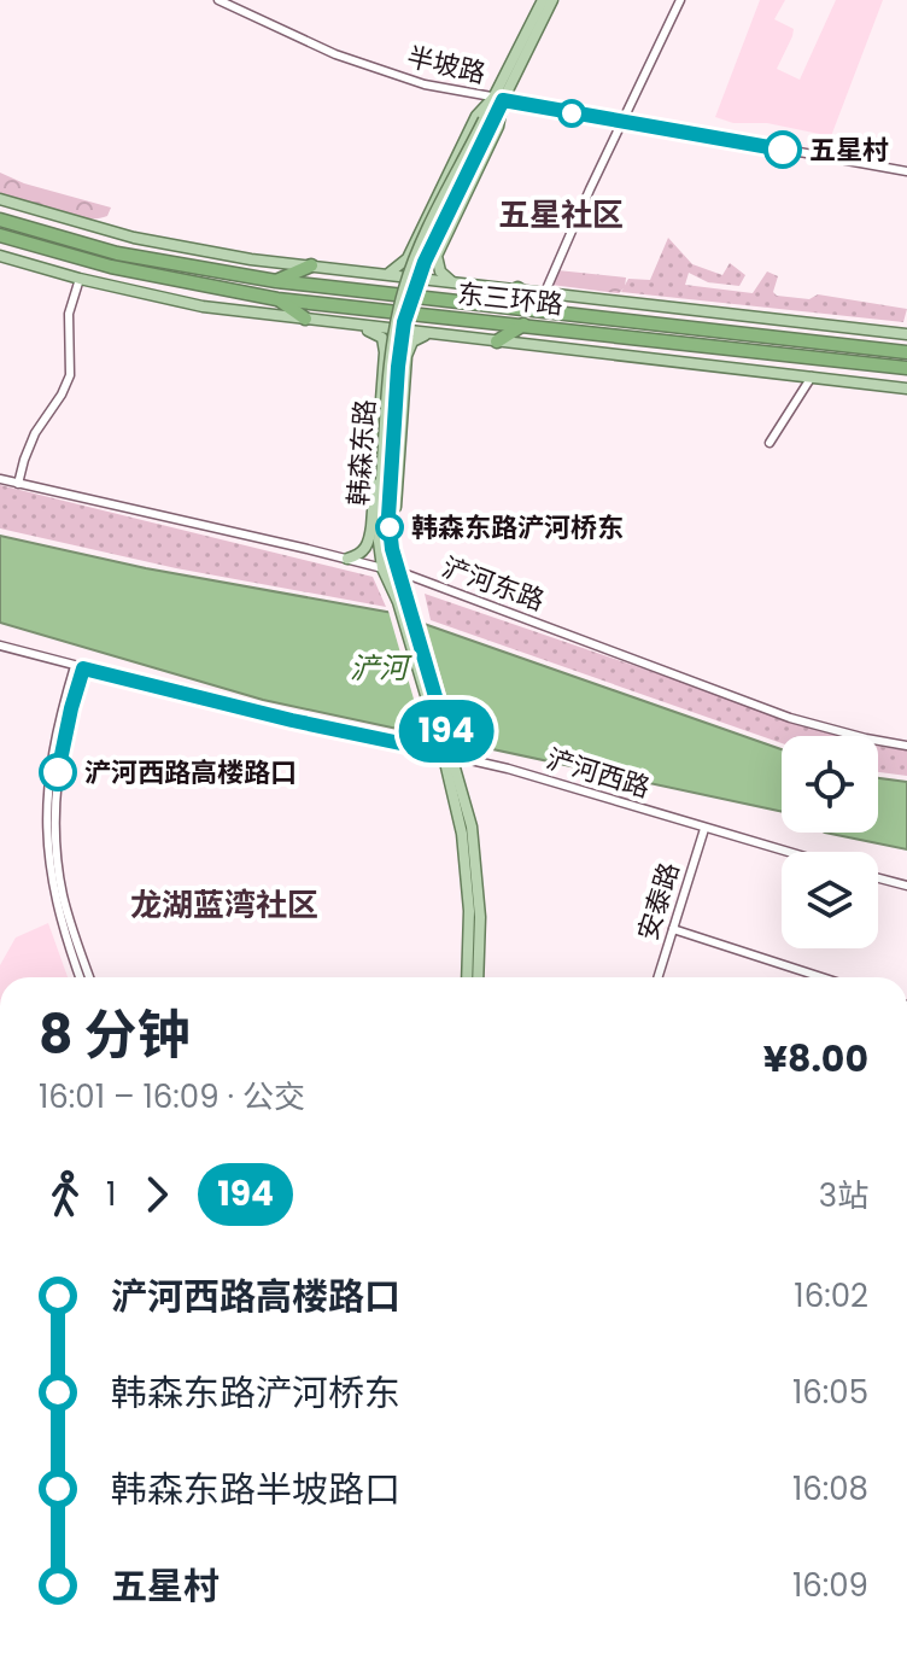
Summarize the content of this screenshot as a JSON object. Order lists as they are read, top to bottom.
{
  "streets": {
    "highway": ["东三环路"],
    "main road": ["韩森东路"],
    "street": [
      "半坡路",
      "浐河东路",
      "浐河西路",
      "安泰路"
    ]
  },
  "crossings": [
    ["半坡路", "韩森东路"],
    ["韩森东路", "浐河东路"],
    ["韩森东路", "浐河西路"],
    ["浐河西路", "安泰路"]
  ],
  "districts": ["五星社区", "龙湖蓝湾社区"],
  "water": ["浐河"],
  "places": ["五星村", "韩森东路浐河桥东", "浐河西路高楼路口"],
  "lines": ["bus line 194"],
  "page": {
    "on_map": "194",
    "heading": ["8 分钟", "16:01 – 16:09 · 公交", "¥8.00"],
    "legs": ["1", "194", "3站"],
    "list": [
      {
        "name": "浐河西路高楼路口",
        "value": "16:02"
      },
      {
        "name": "韩森东路浐河桥东",
        "value": "16:05"
      },
      {
        "name": "韩森东路半坡路口",
        "value": "16:08"
      },
      {
        "name": "五星村",
        "value": "16:09"
      }
    ]
  }
}
